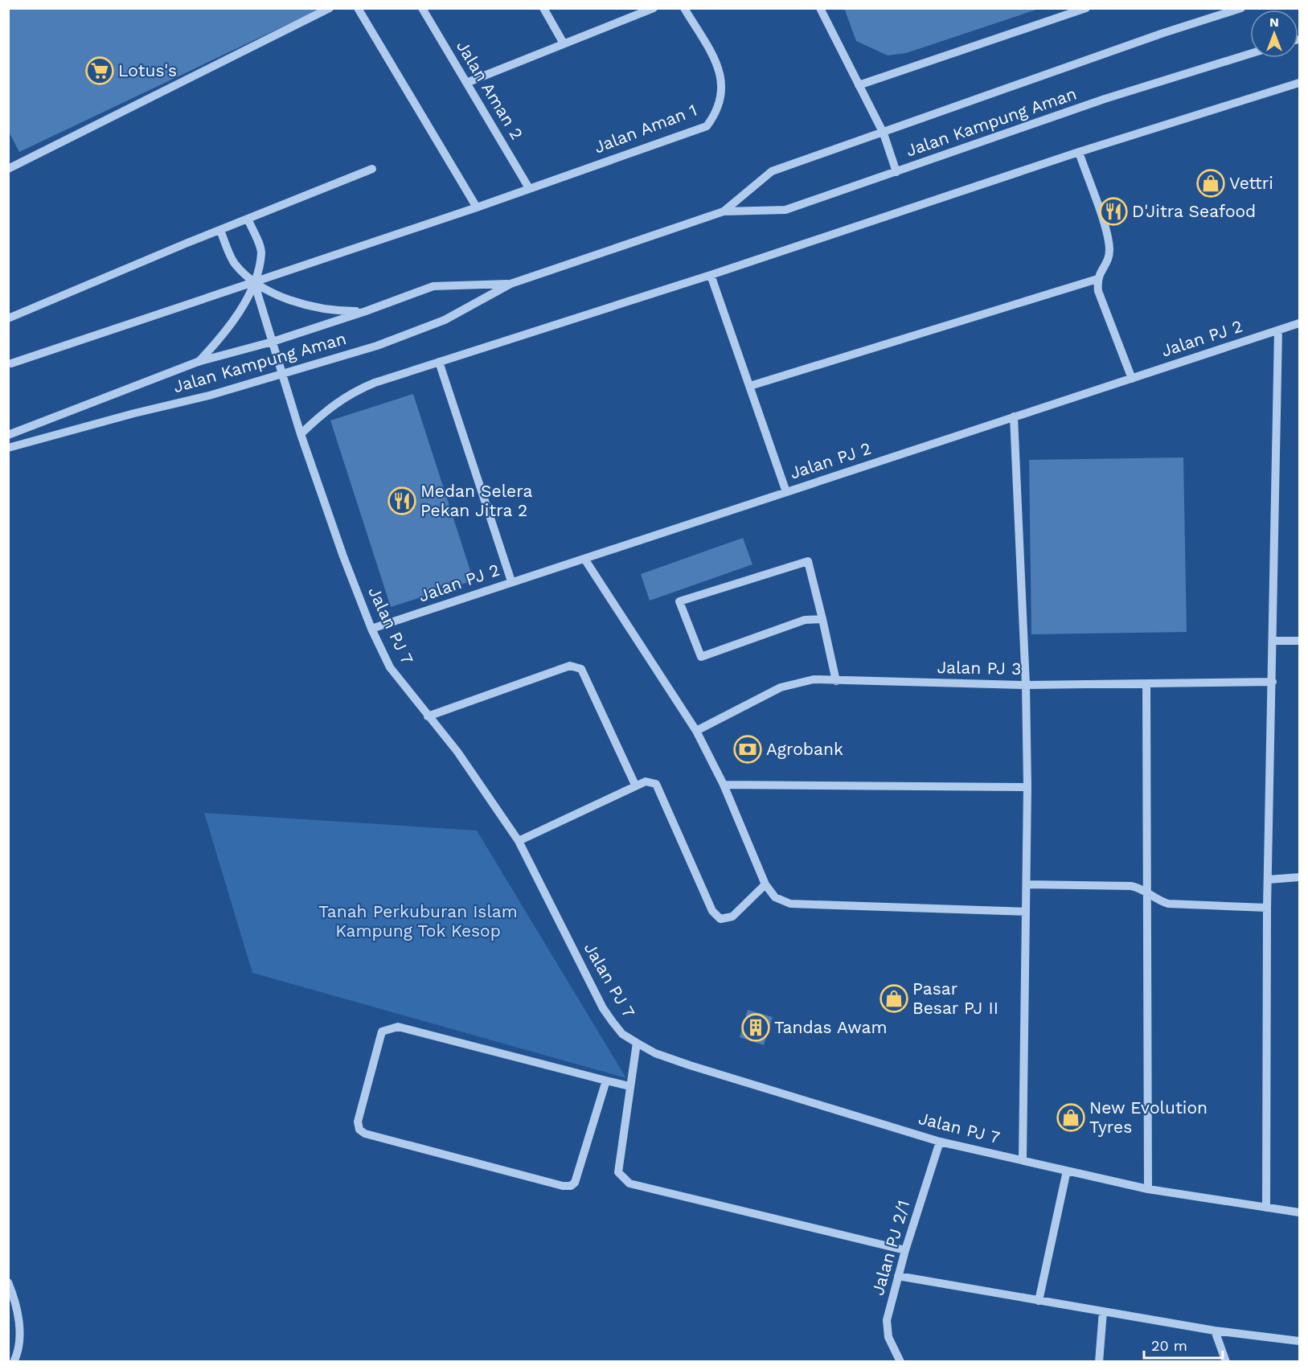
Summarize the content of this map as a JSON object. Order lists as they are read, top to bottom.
{
  "streets": {
    "street": [
      "Jalan Aman 2",
      "Jalan Kampung Aman",
      "Jalan Aman 1",
      "Jalan PJ 2",
      "Jalan PJ 7",
      "Jalan PJ 3",
      "Jalan PJ 2/1"
    ]
  },
  "crossings": [
    ["Jalan Aman 2", "Jalan Aman 1"],
    ["Jalan Kampung Aman", "Jalan PJ 7"],
    ["Jalan Aman 1", "Jalan PJ 7"],
    ["Jalan PJ 2", "Jalan PJ 7"],
    ["Jalan PJ 7", "Jalan PJ 2/1"]
  ],
  "parks": ["Tanah Perkuburan Islam Kampung Tok Kesop"],
  "places": {
    "supermarket": ["Lotus's"],
    "shop": ["Vettri", "Pasar Besar PJ II", "New Evolution Tyres"],
    "restaurant": ["D'Jitra Seafood", "Medan Selera Pekan Jitra 2"],
    "bank": ["Agrobank"],
    "building": ["Tandas Awam"]
  },
  "scale_bar": "20 m",
  "north": "top"
}
